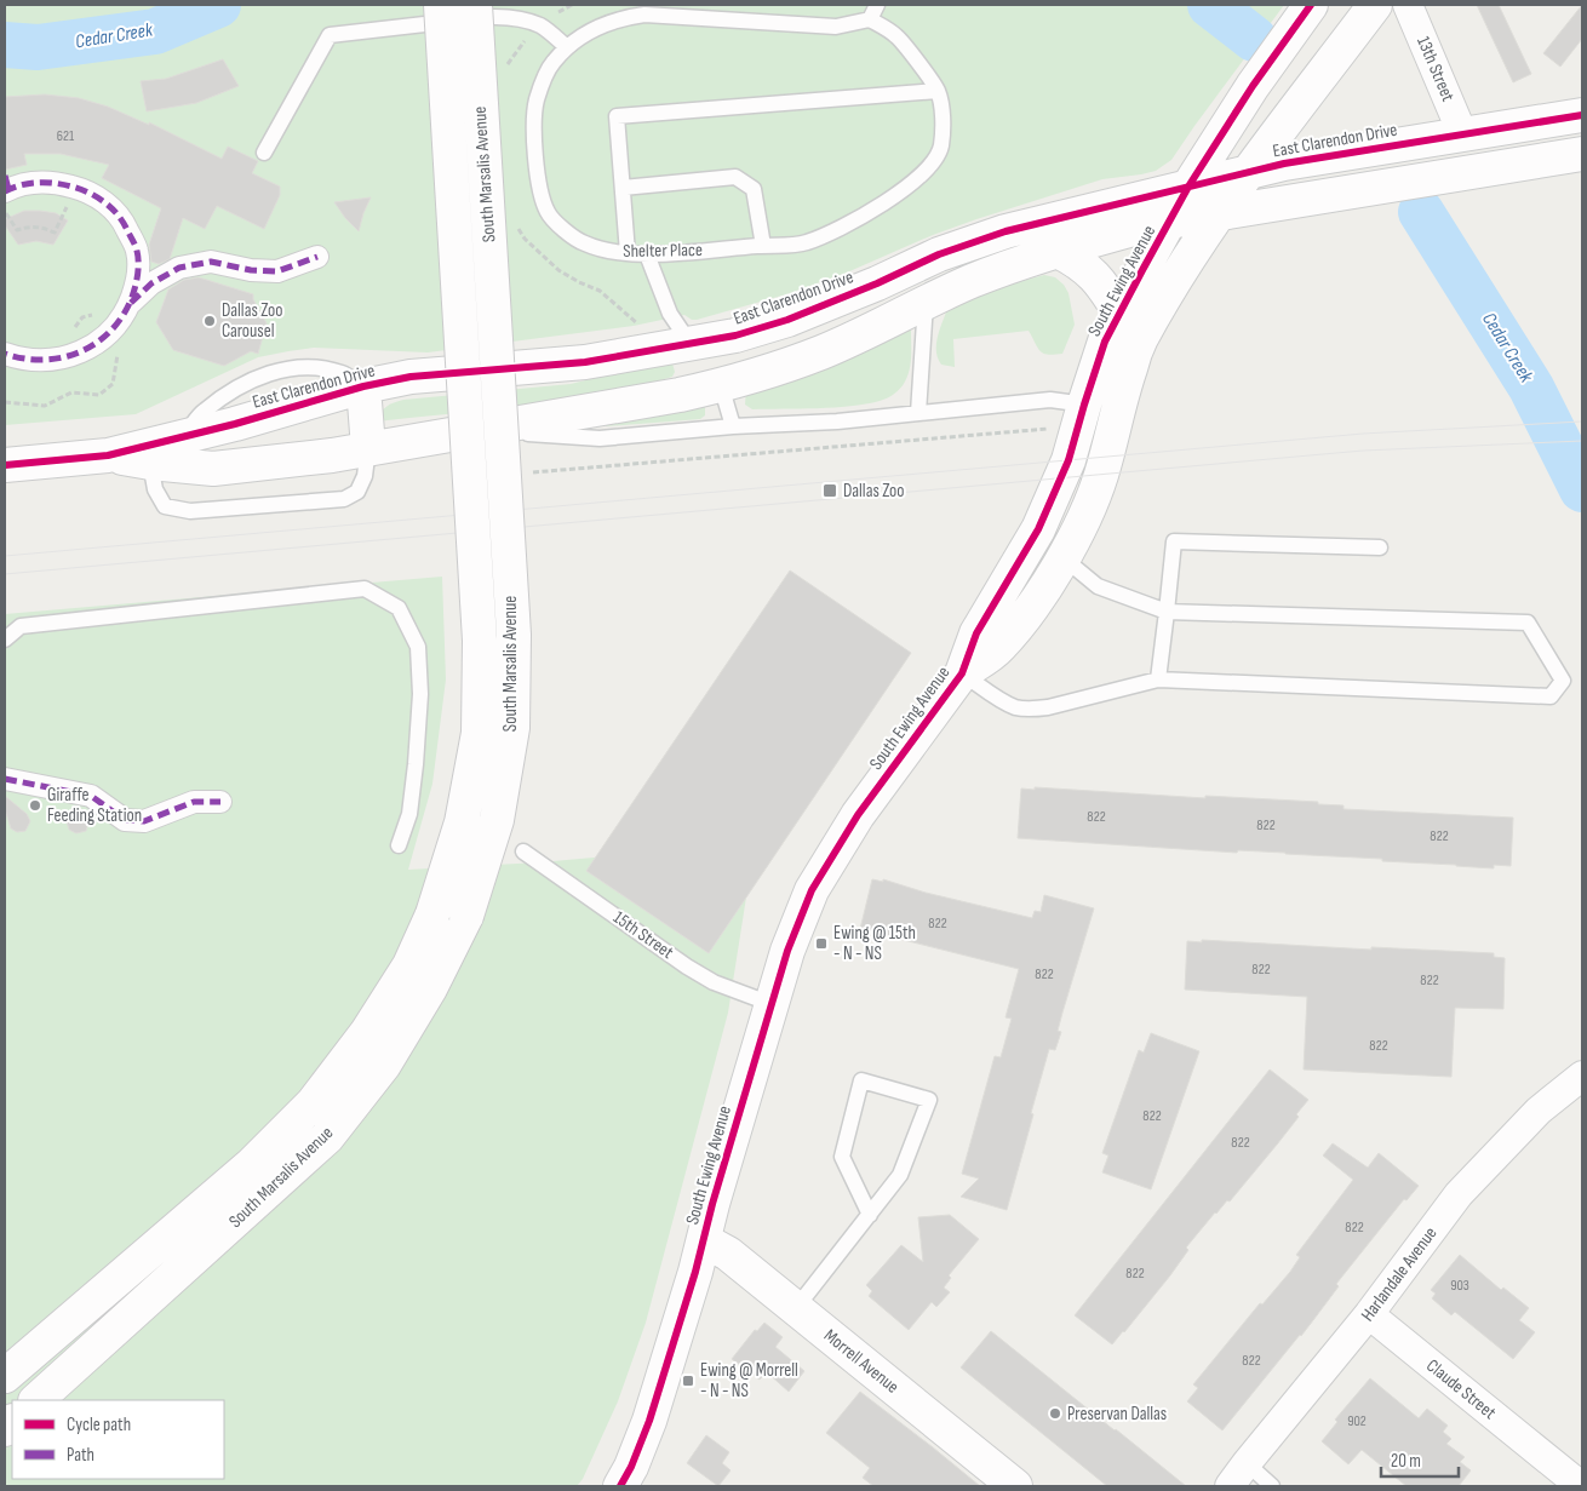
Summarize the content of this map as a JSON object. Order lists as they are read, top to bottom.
{
  "streets": {
    "street": [
      "13th Street",
      "East Clarendon Drive",
      "South Marsalis Avenue",
      "South Ewing Avenue",
      "Harlandale Avenue",
      "Morrell Avenue",
      "Claude Street"
    ],
    "lane": ["Shelter Place", "15th Street"]
  },
  "crossings": [
    ["13th Street", "East Clarendon Drive"],
    ["East Clarendon Drive", "South Ewing Avenue"],
    ["South Ewing Avenue", "15th Street"],
    ["South Ewing Avenue", "Morrell Avenue"],
    ["Harlandale Avenue", "Claude Street"]
  ],
  "water": ["Cedar Creek"],
  "places": {
    "other": ["Dallas Zoo Carousel", "Giraffe Feeding Station", "Preservan Dallas"],
    "transit": ["Dallas Zoo", "Ewing @ 15th - N - NS", "Ewing @ Morrell - N - NS"]
  },
  "house_numbers": [
    "621",
    "822",
    "822",
    "822",
    "822",
    "822",
    "822",
    "822",
    "822",
    "822",
    "822",
    "822",
    "822",
    "903",
    "822",
    "902"
  ],
  "legend": ["Cycle path", "Path"],
  "scale_bar": "20 m"
}
